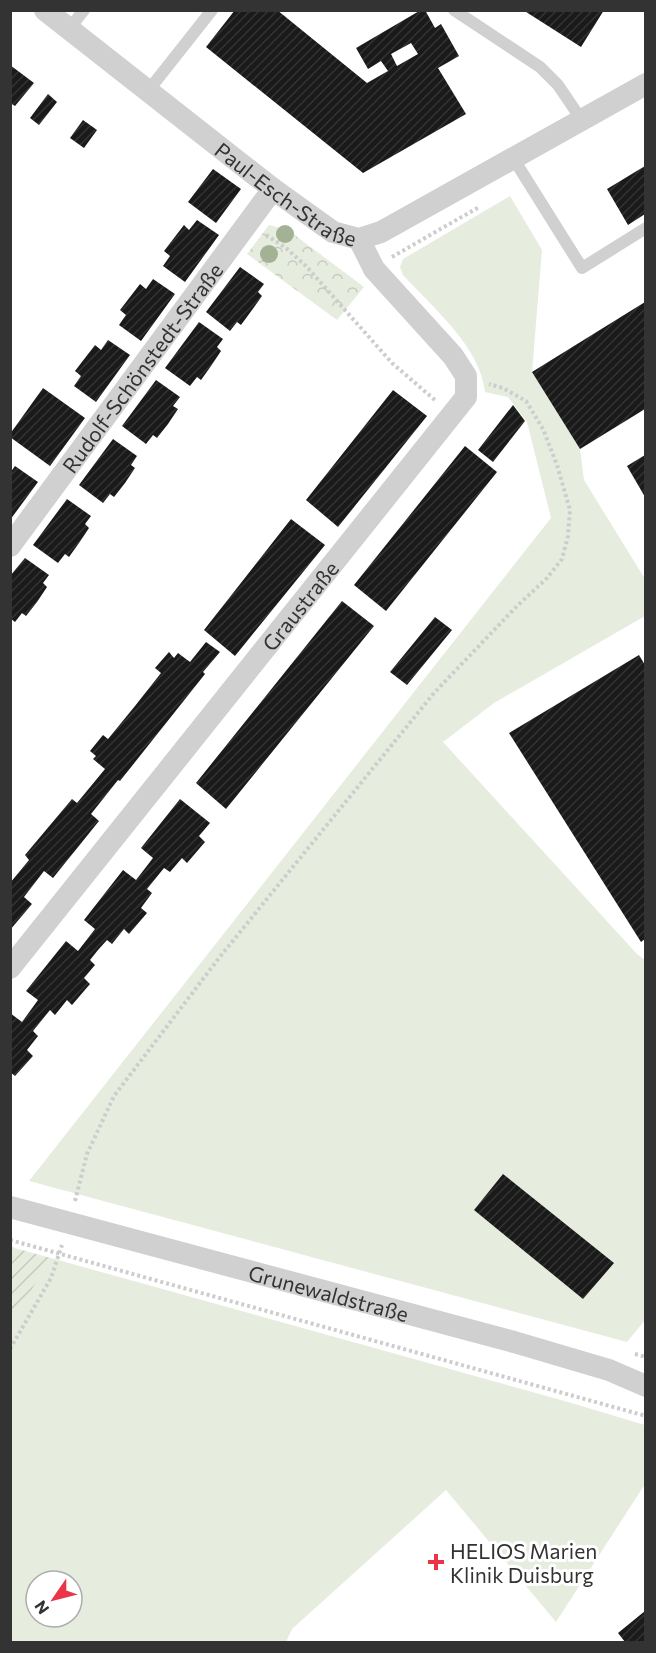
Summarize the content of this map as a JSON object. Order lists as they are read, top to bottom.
{
  "streets": {
    "street": [
      "Paul-Esch-Straße",
      "Rudolf-Schönstedt-Straße",
      "Graustraße",
      "Grunewaldstraße"
    ]
  },
  "crossings": [
    ["Paul-Esch-Straße", "Rudolf-Schönstedt-Straße"],
    ["Paul-Esch-Straße", "Graustraße"]
  ],
  "places": {
    "health": ["HELIOS Marien Klinik Duisburg"]
  },
  "north": "bottom left"
}
